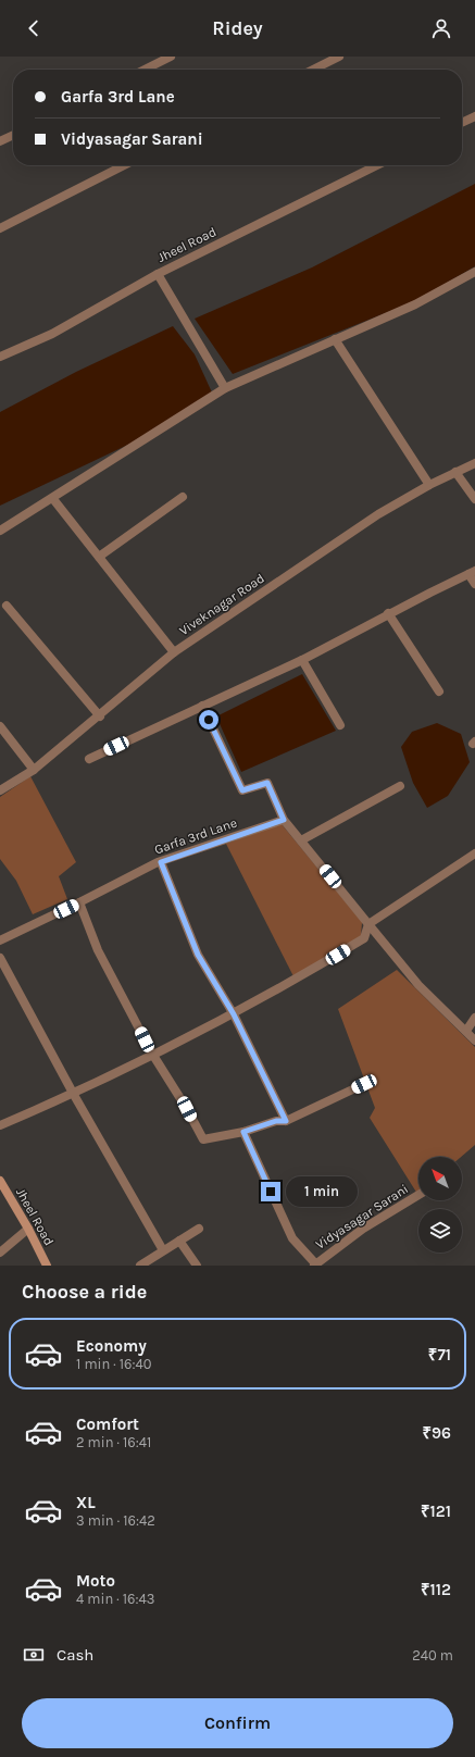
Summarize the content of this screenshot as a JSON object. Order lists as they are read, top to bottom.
{
  "streets": {
    "street": [
      "Jheel Road",
      "Viveknagar Road",
      "Garfa 3rd Lane",
      "Vidyasagar Sarani"
    ]
  },
  "north": "top left",
  "page": {
    "header": "Ridey",
    "banner": ["Garfa 3rd Lane", "Vidyasagar Sarani"],
    "bubble": "1 min",
    "heading": "Choose a ride",
    "list": [
      {
        "name": "Economy",
        "note": "1 min · 16:40",
        "value": "₹71"
      },
      {
        "name": "Comfort",
        "note": "2 min · 16:41",
        "value": "₹96"
      },
      {
        "name": "XL",
        "note": "3 min · 16:42",
        "value": "₹121"
      },
      {
        "name": "Moto",
        "note": "4 min · 16:43",
        "value": "₹112"
      }
    ],
    "pay": ["Cash", "240 m"],
    "buttons": "Confirm"
  }
}
